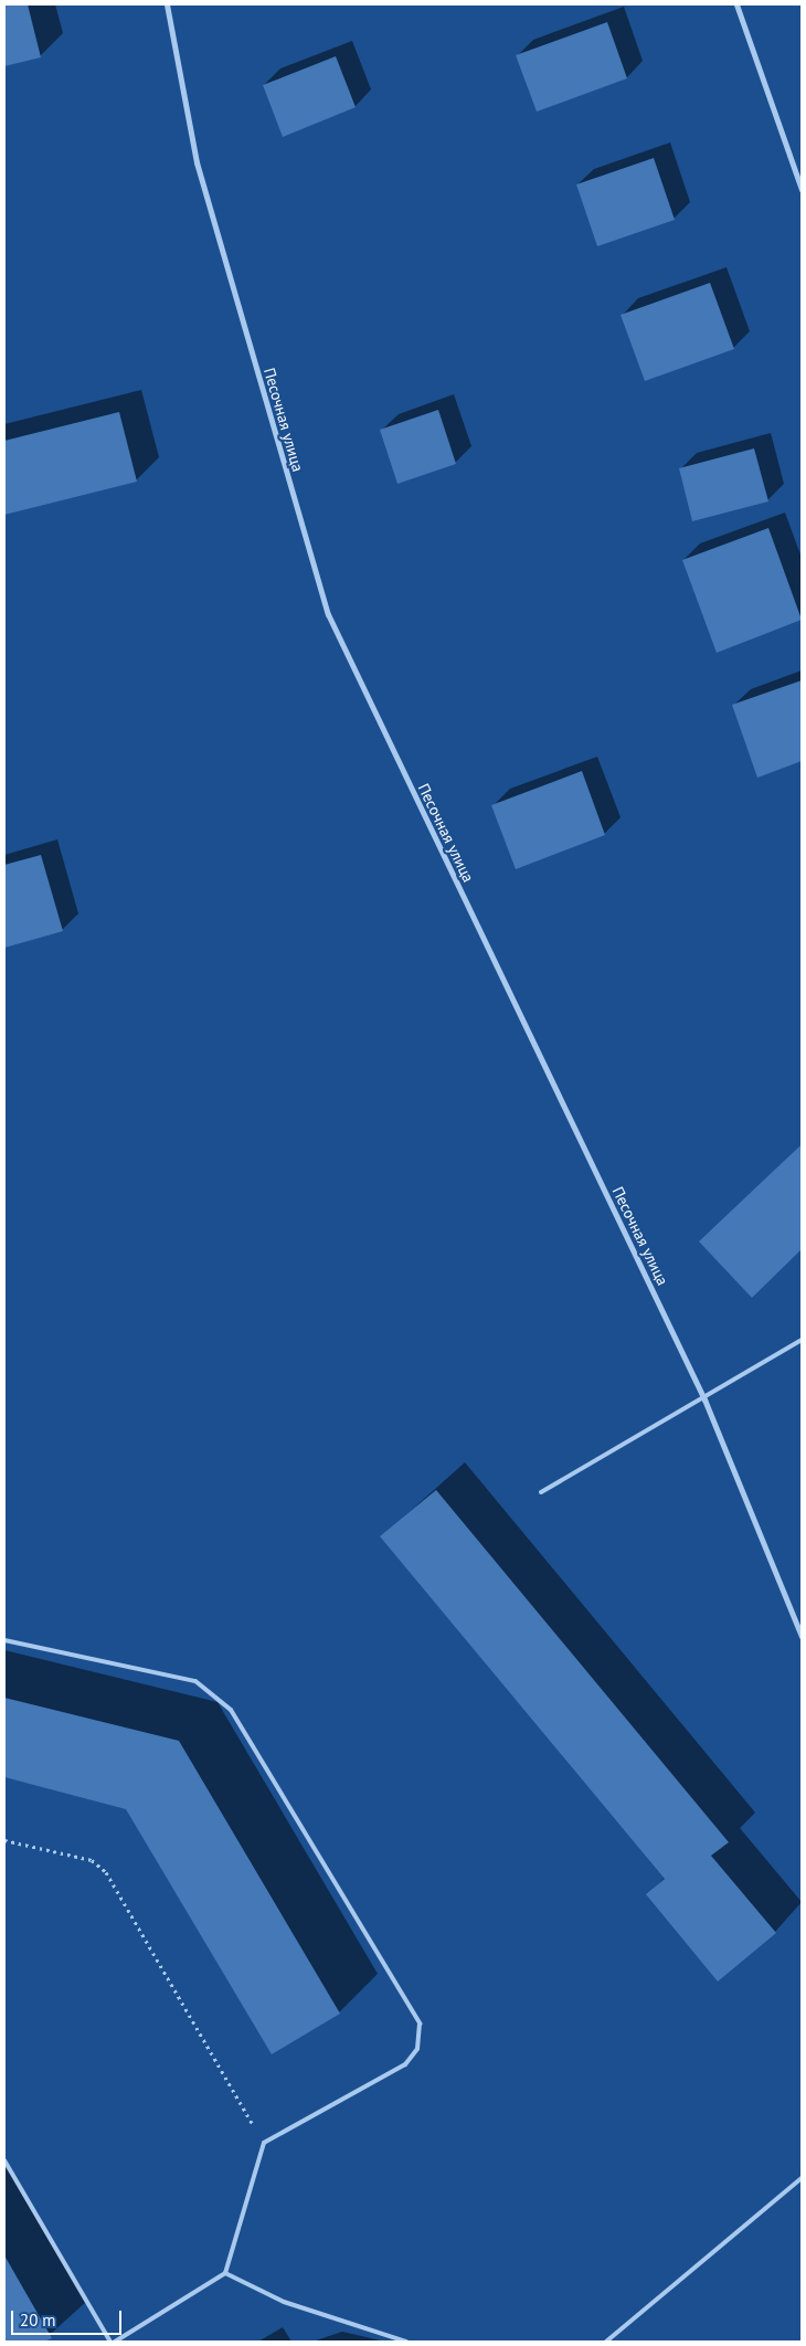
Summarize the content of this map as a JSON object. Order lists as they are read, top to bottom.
{
  "streets": {
    "street": ["Песочная улица"]
  },
  "scale_bar": "20 m"
}
